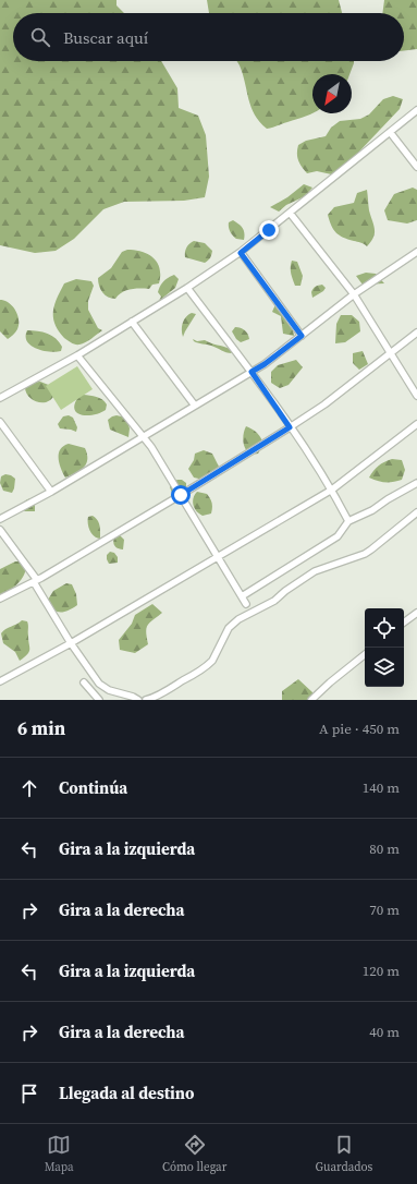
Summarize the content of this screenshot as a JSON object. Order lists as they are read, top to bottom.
{
  "north": "bottom left",
  "page": {
    "search": "Buscar aquí",
    "heading": ["6 min", "A pie · 450 m"],
    "list": [
      ["Continúa", "140 m"],
      ["Gira a la izquierda", "80 m"],
      ["Gira a la derecha", "70 m"],
      ["Gira a la izquierda", "120 m"],
      ["Gira a la derecha", "40 m"],
      "Llegada al destino"
    ],
    "nav": ["Mapa", "Cómo llegar", "Guardados"]
  }
}
